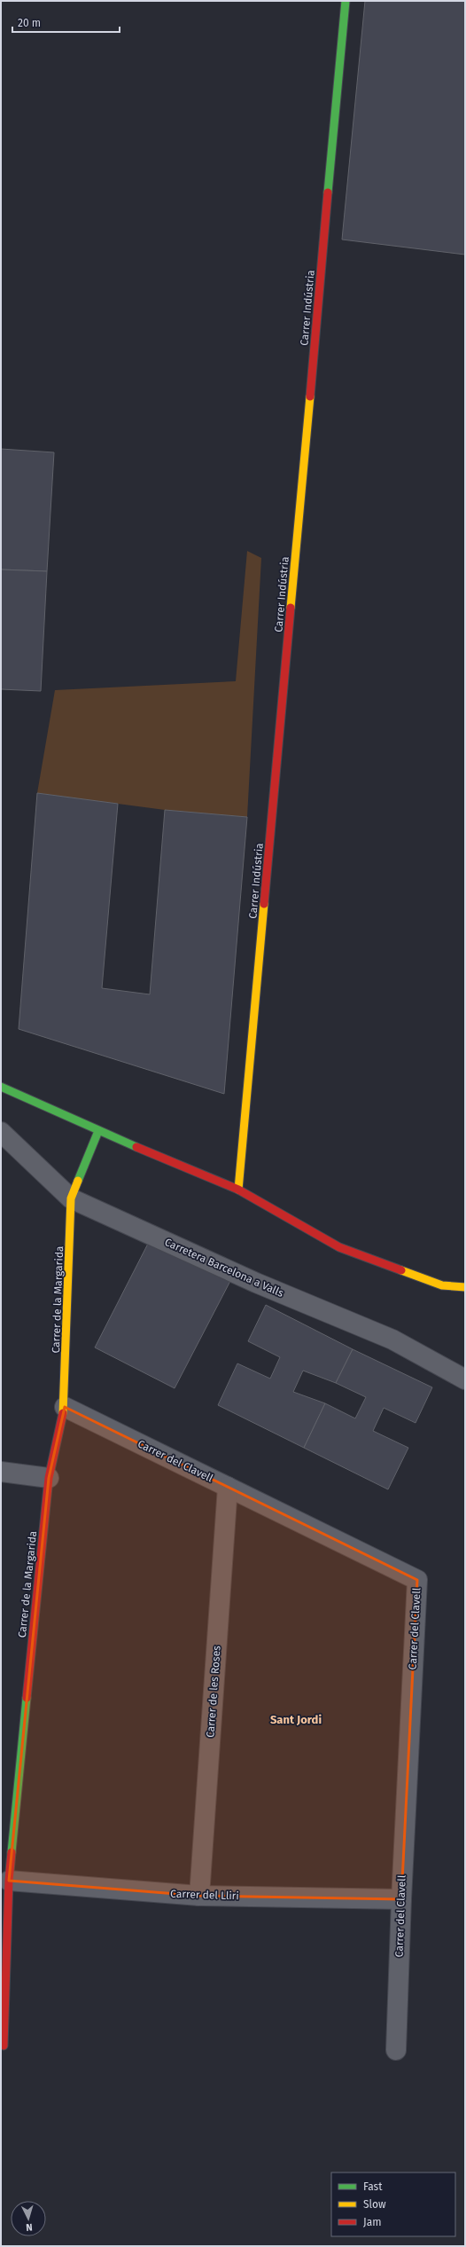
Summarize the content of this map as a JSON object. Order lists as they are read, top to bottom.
{
  "streets": {
    "street": [
      "Carrer Indústria",
      "Carretera Barcelona a Valls",
      "Carrer de la Margarida",
      "Carrer del Clavell",
      "Carrer de les Roses",
      "Carrer del Lliri"
    ]
  },
  "crossings": [
    ["Carretera Barcelona a Valls", "Carrer de la Margarida"],
    ["Carrer de la Margarida", "Carrer del Clavell"],
    ["Carrer de la Margarida", "Carrer del Lliri"],
    ["Carrer del Clavell", "Carrer de les Roses"],
    ["Carrer del Clavell", "Carrer del Lliri"],
    ["Carrer de les Roses", "Carrer del Lliri"]
  ],
  "districts": ["Sant Jordi"],
  "legend": ["Fast", "Slow", "Jam"],
  "scale_bar": "20 m",
  "north": "bottom"
}
